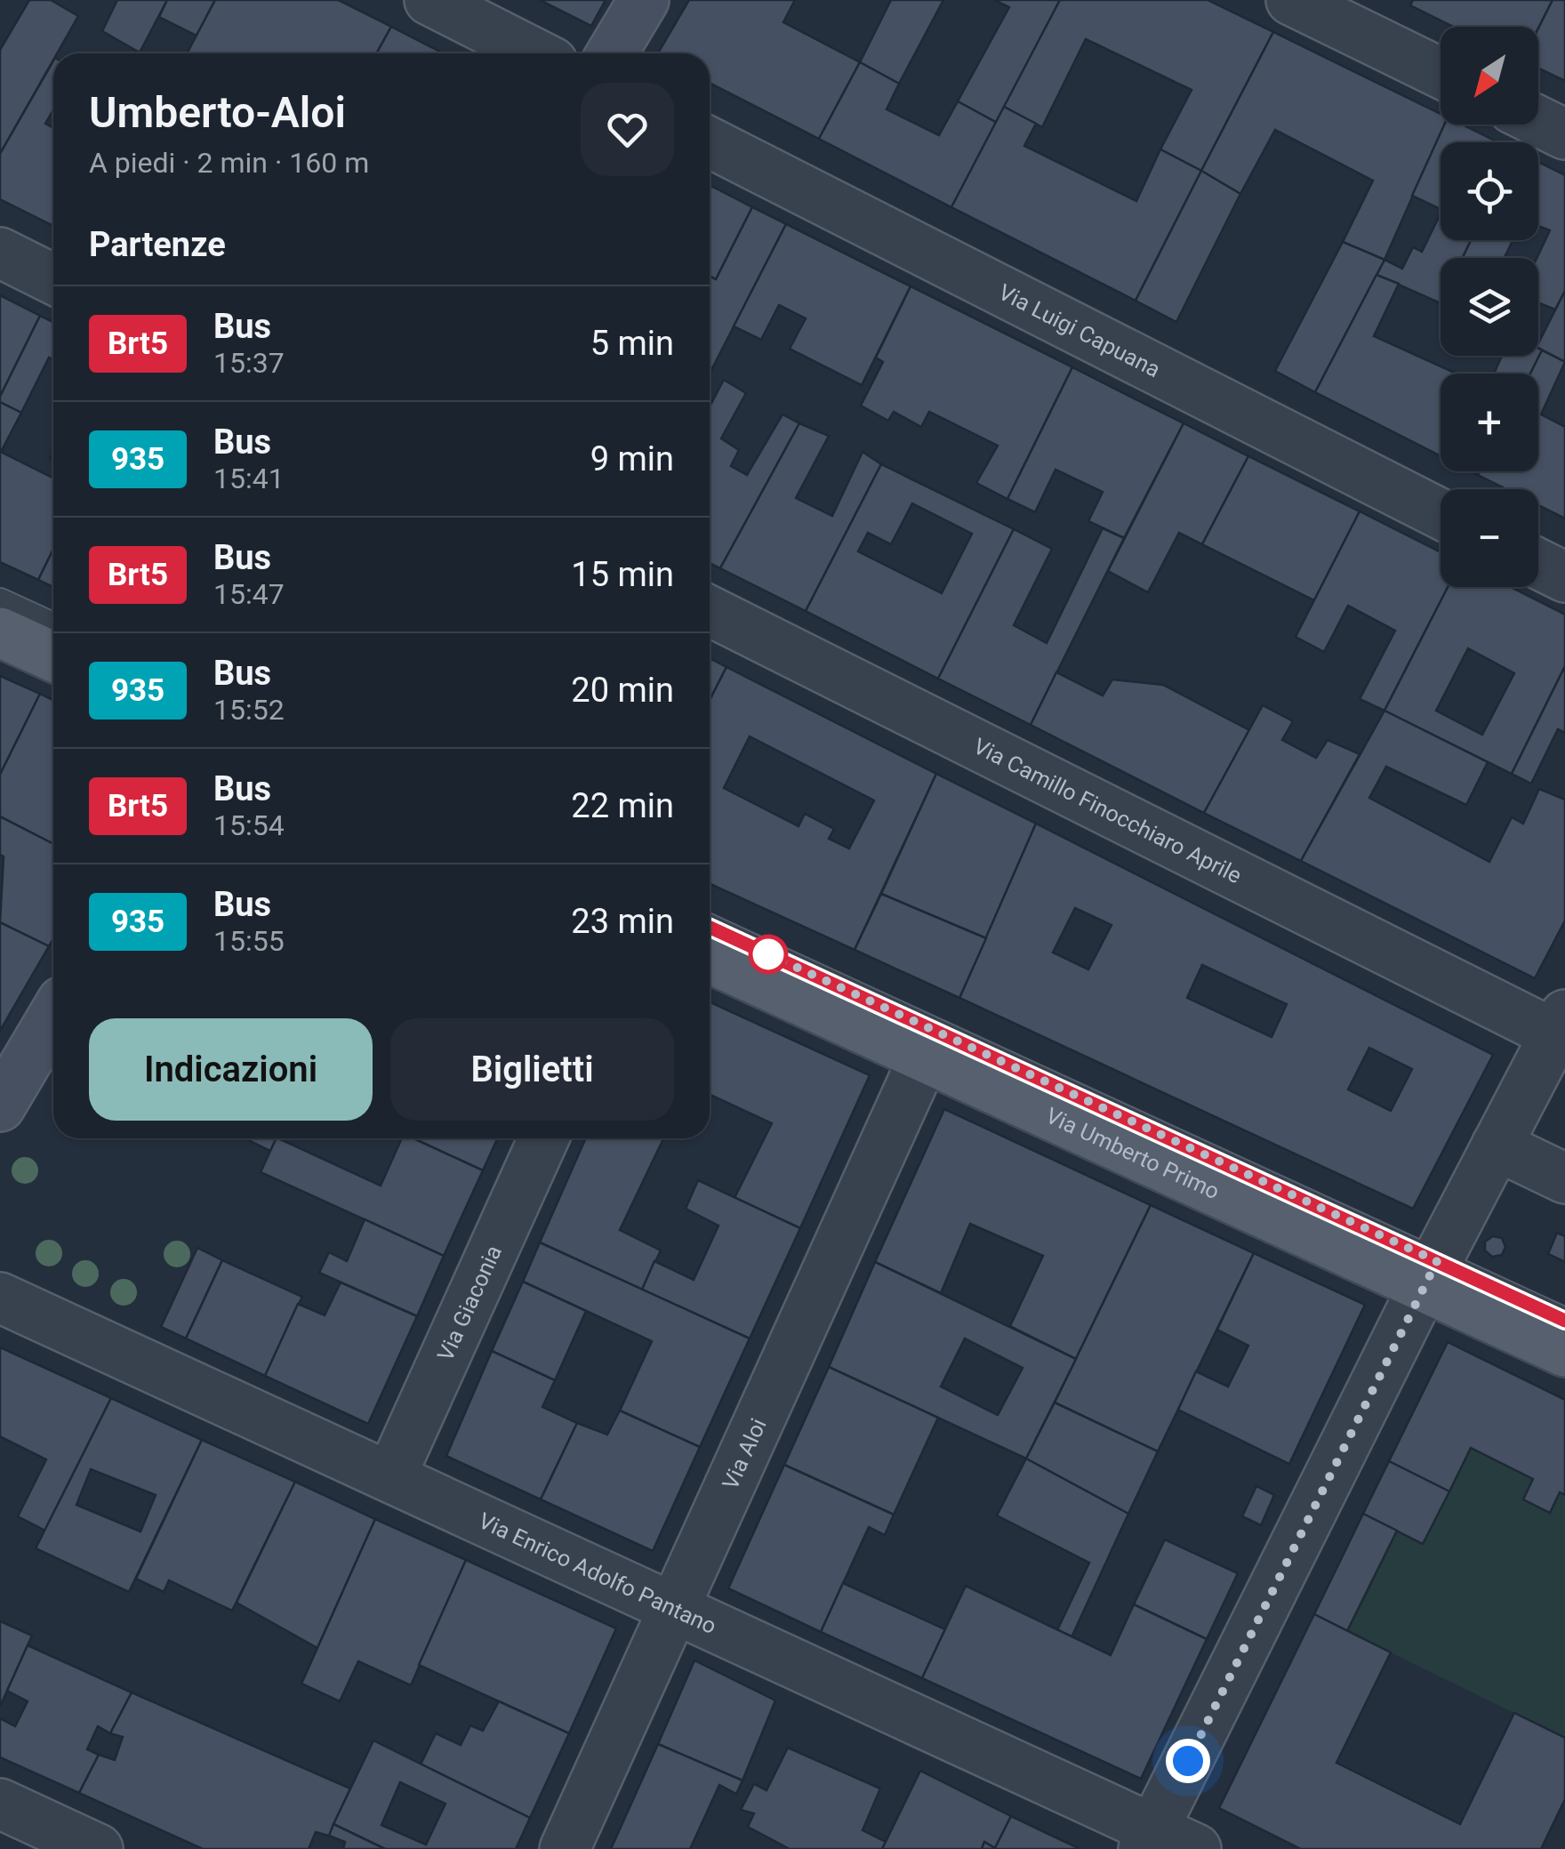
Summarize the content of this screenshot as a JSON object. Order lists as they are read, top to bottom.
{
  "streets": {
    "main road": ["Via Umberto Primo"],
    "street": [
      "Via Luigi Capuana",
      "Via Camillo Finocchiaro Aprile",
      "Via Giaconia",
      "Via Aloi",
      "Via Enrico Adolfo Pantano"
    ]
  },
  "crossings": [
    ["Via Umberto Primo", "Via Aloi"],
    ["Via Giaconia", "Via Enrico Adolfo Pantano"],
    ["Via Aloi", "Via Enrico Adolfo Pantano"]
  ],
  "lines": ["bus line Brt5"],
  "north": "bottom left",
  "page": {
    "map_buttons": ["+", "−"],
    "heading": [
      ["Umberto-Aloi", "A piedi · 2 min · 160 m"],
      "Partenze"
    ],
    "list": [
      {
        "mark": "Brt5",
        "name": "Bus",
        "note": "15:37",
        "value": "5 min"
      },
      {
        "mark": "935",
        "name": "Bus",
        "note": "15:41",
        "value": "9 min"
      },
      {
        "mark": "Brt5",
        "name": "Bus",
        "note": "15:47",
        "value": "15 min"
      },
      {
        "mark": "935",
        "name": "Bus",
        "note": "15:52",
        "value": "20 min"
      },
      {
        "mark": "Brt5",
        "name": "Bus",
        "note": "15:54",
        "value": "22 min"
      },
      {
        "mark": "935",
        "name": "Bus",
        "note": "15:55",
        "value": "23 min"
      }
    ],
    "buttons": ["Indicazioni", "Biglietti"]
  }
}
